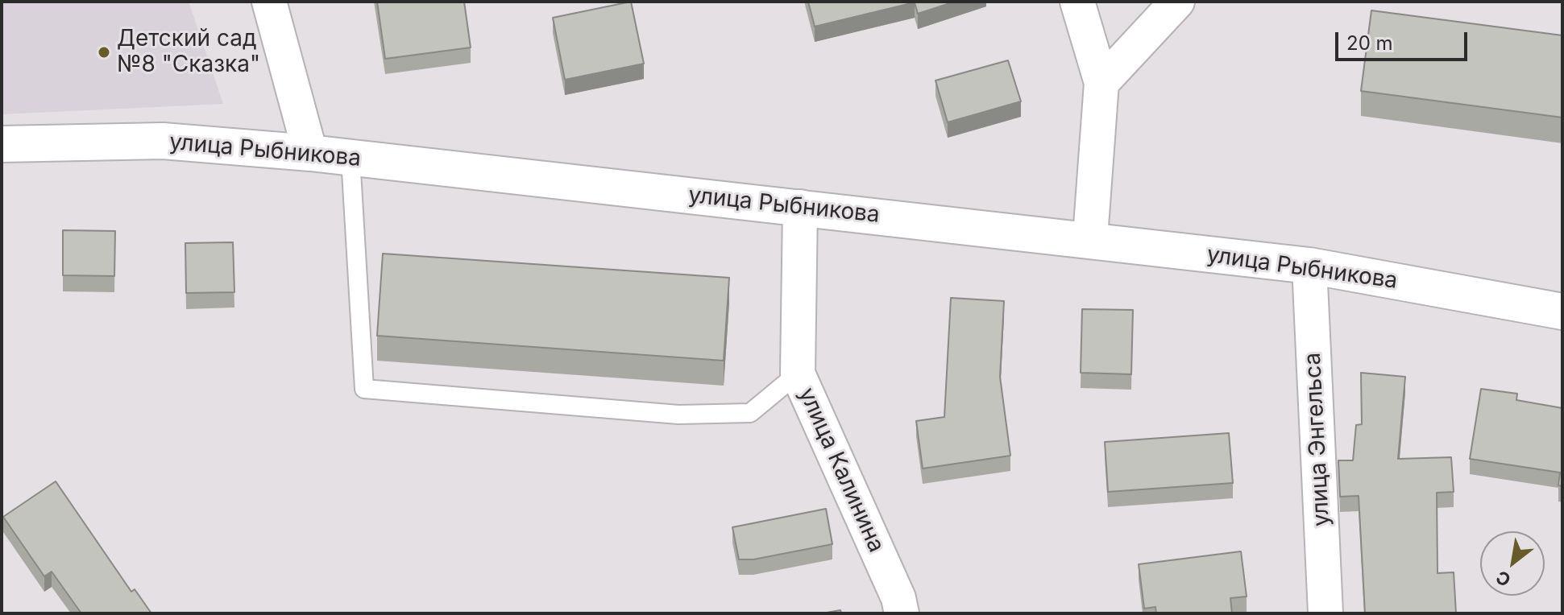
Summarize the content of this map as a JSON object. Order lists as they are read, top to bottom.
{
  "streets": {
    "street": ["улица Рыбникова", "улица Энгельса", "улица Калинина"]
  },
  "crossings": [
    ["улица Рыбникова", "улица Энгельса"],
    ["улица Рыбникова", "улица Калинина"]
  ],
  "places": ["Детский сад №8 \"Сказка\""],
  "scale_bar": "20 m",
  "north": "bottom left"
}
